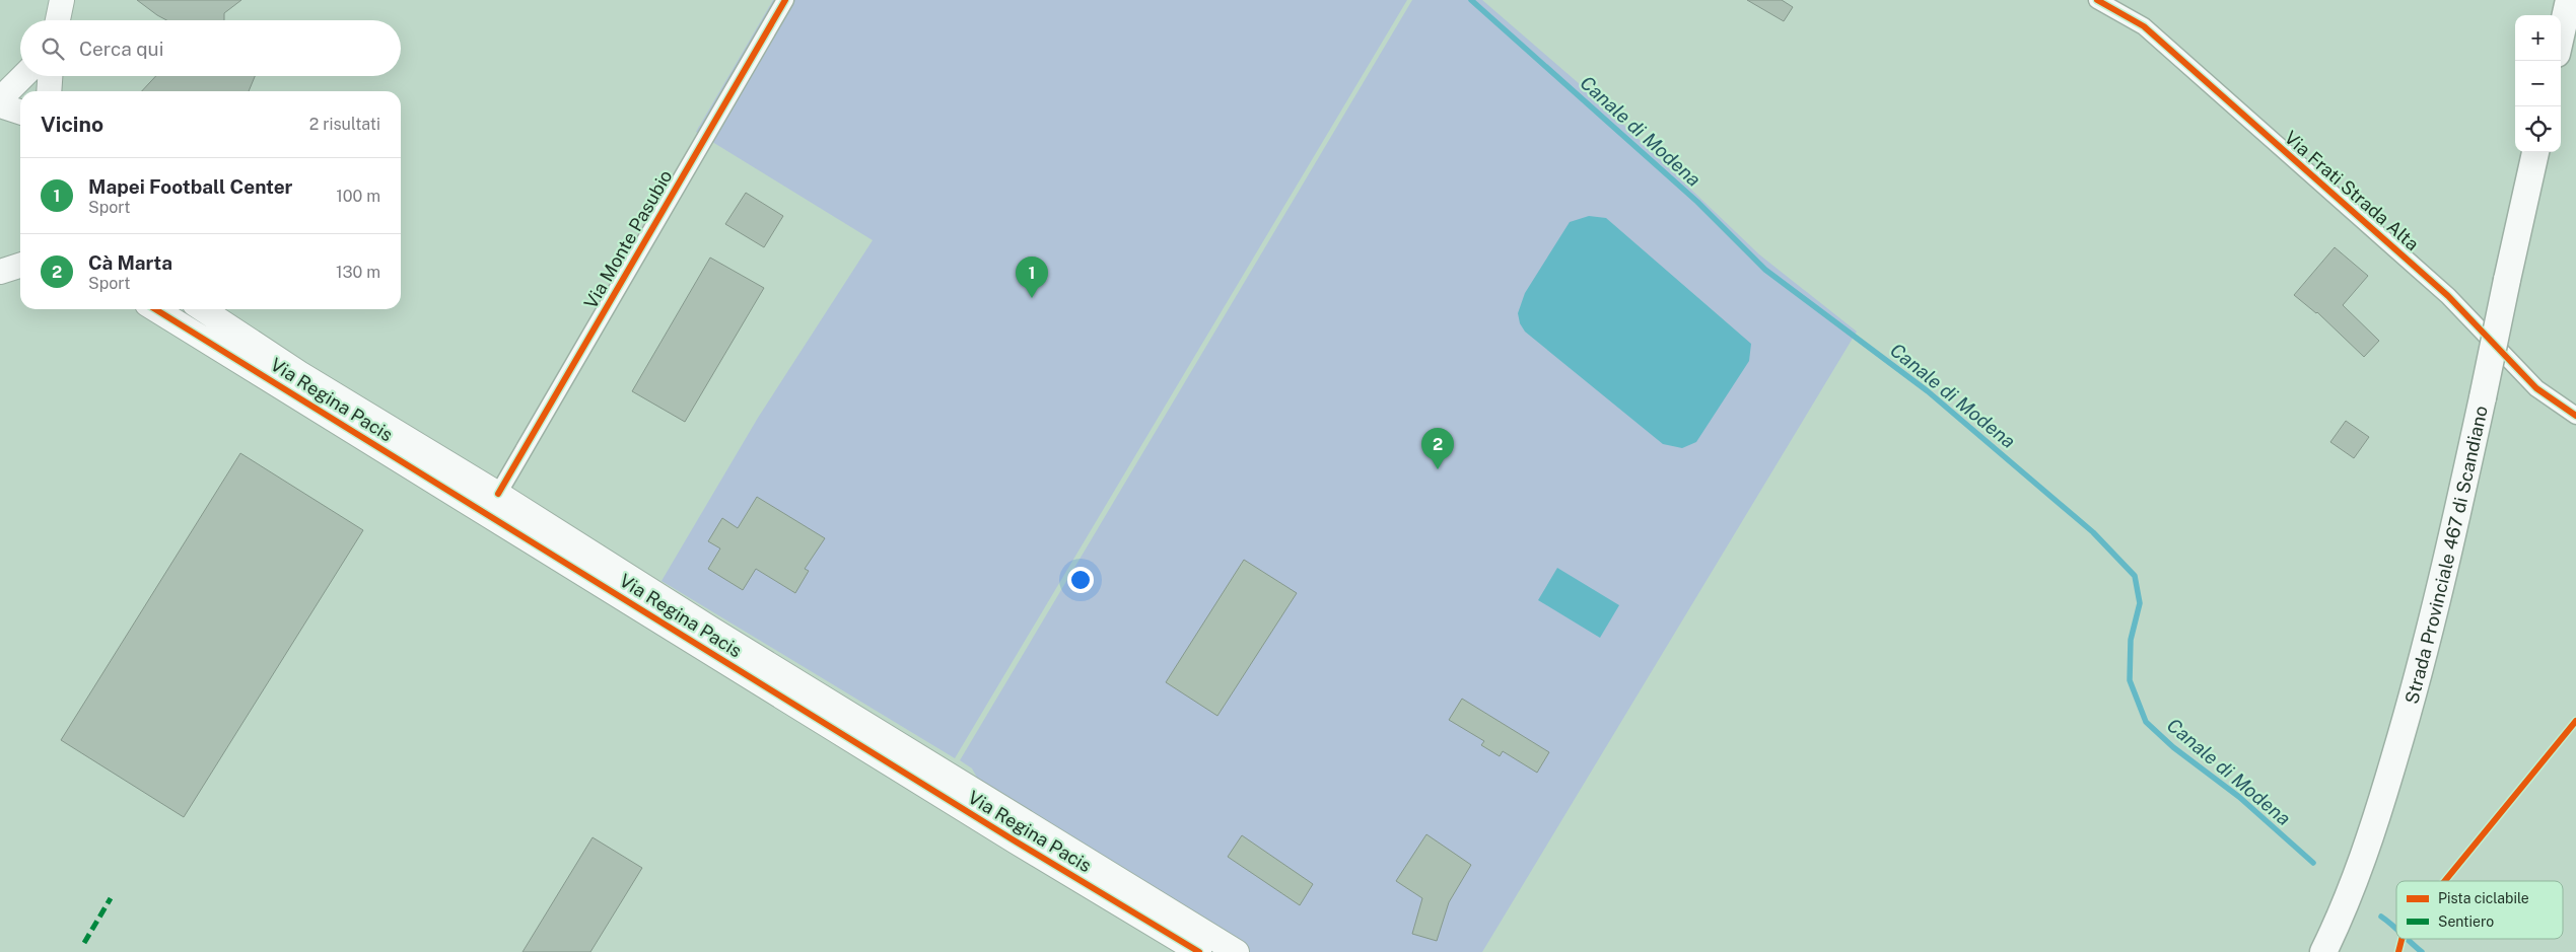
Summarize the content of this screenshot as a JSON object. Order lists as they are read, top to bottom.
{
  "streets": {
    "main road": ["Strada Provinciale 467 di Scandiano"],
    "street": ["Via Frati Strada Alta", "Via Monte Pasubio", "Via Regina Pacis"]
  },
  "crossings": [
    ["Via Monte Pasubio", "Via Regina Pacis"]
  ],
  "water": ["Canale di Modena"],
  "legend": ["Pista ciclabile", "Sentiero"],
  "page": {
    "map_buttons": ["+", "−"],
    "search": "Cerca qui",
    "heading": ["Vicino", "2 risultati"],
    "list": [
      {
        "mark": "1",
        "name": "Mapei Football Center",
        "note": "Sport",
        "value": "100 m"
      },
      {
        "mark": "2",
        "name": "Cà Marta",
        "note": "Sport",
        "value": "130 m"
      }
    ],
    "pins": ["1", "2"]
  }
}
